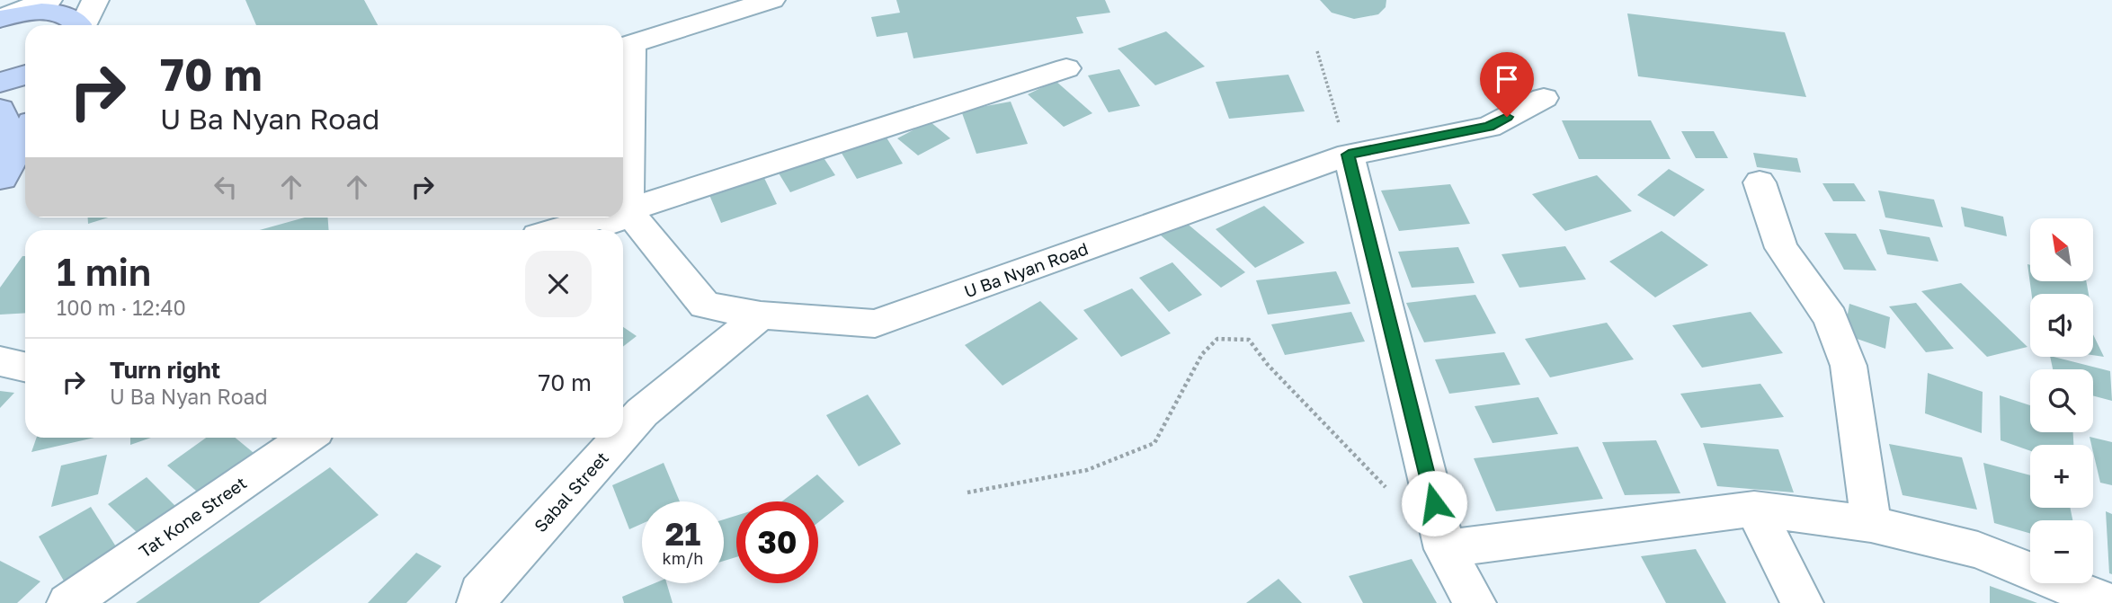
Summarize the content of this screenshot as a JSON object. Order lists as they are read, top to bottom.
{
  "streets": {
    "street": ["U Ba Nyan Road", "Sabal Street", "Tat Kone Street"]
  },
  "crossings": [
    ["U Ba Nyan Road", "Sabal Street"]
  ],
  "north": "top left",
  "page": {
    "turn": ["70 m", "U Ba Nyan Road"],
    "map_buttons": ["+", "−"],
    "heading": ["1 min", "100 m · 12:40"],
    "list": [
      {
        "name": "Turn right",
        "note": "U Ba Nyan Road",
        "value": "70 m"
      }
    ],
    "speed": "21 km/h",
    "limit": "30"
  }
}
